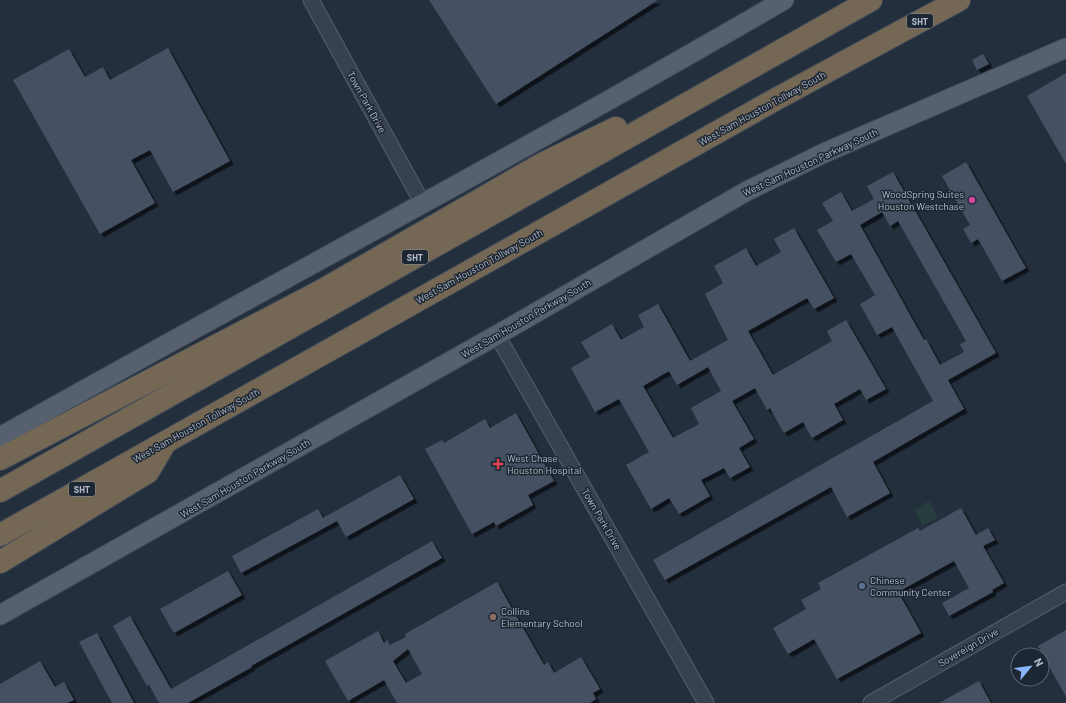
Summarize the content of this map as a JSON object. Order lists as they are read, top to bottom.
{
  "streets": {
    "highway": ["SHT", "West Sam Houston Tollway South"],
    "main road": ["West Sam Houston Parkway South"],
    "street": ["Town Park Drive", "Sovereign Drive"]
  },
  "crossings": [
    ["Town Park Drive", "West Sam Houston Parkway South"]
  ],
  "places": {
    "other": ["WoodSpring Suites Houston Westchase", "Chinese Community Center", "Collins Elementary School"],
    "health": ["West Chase Houston Hospital"]
  },
  "north": "top right"
}
